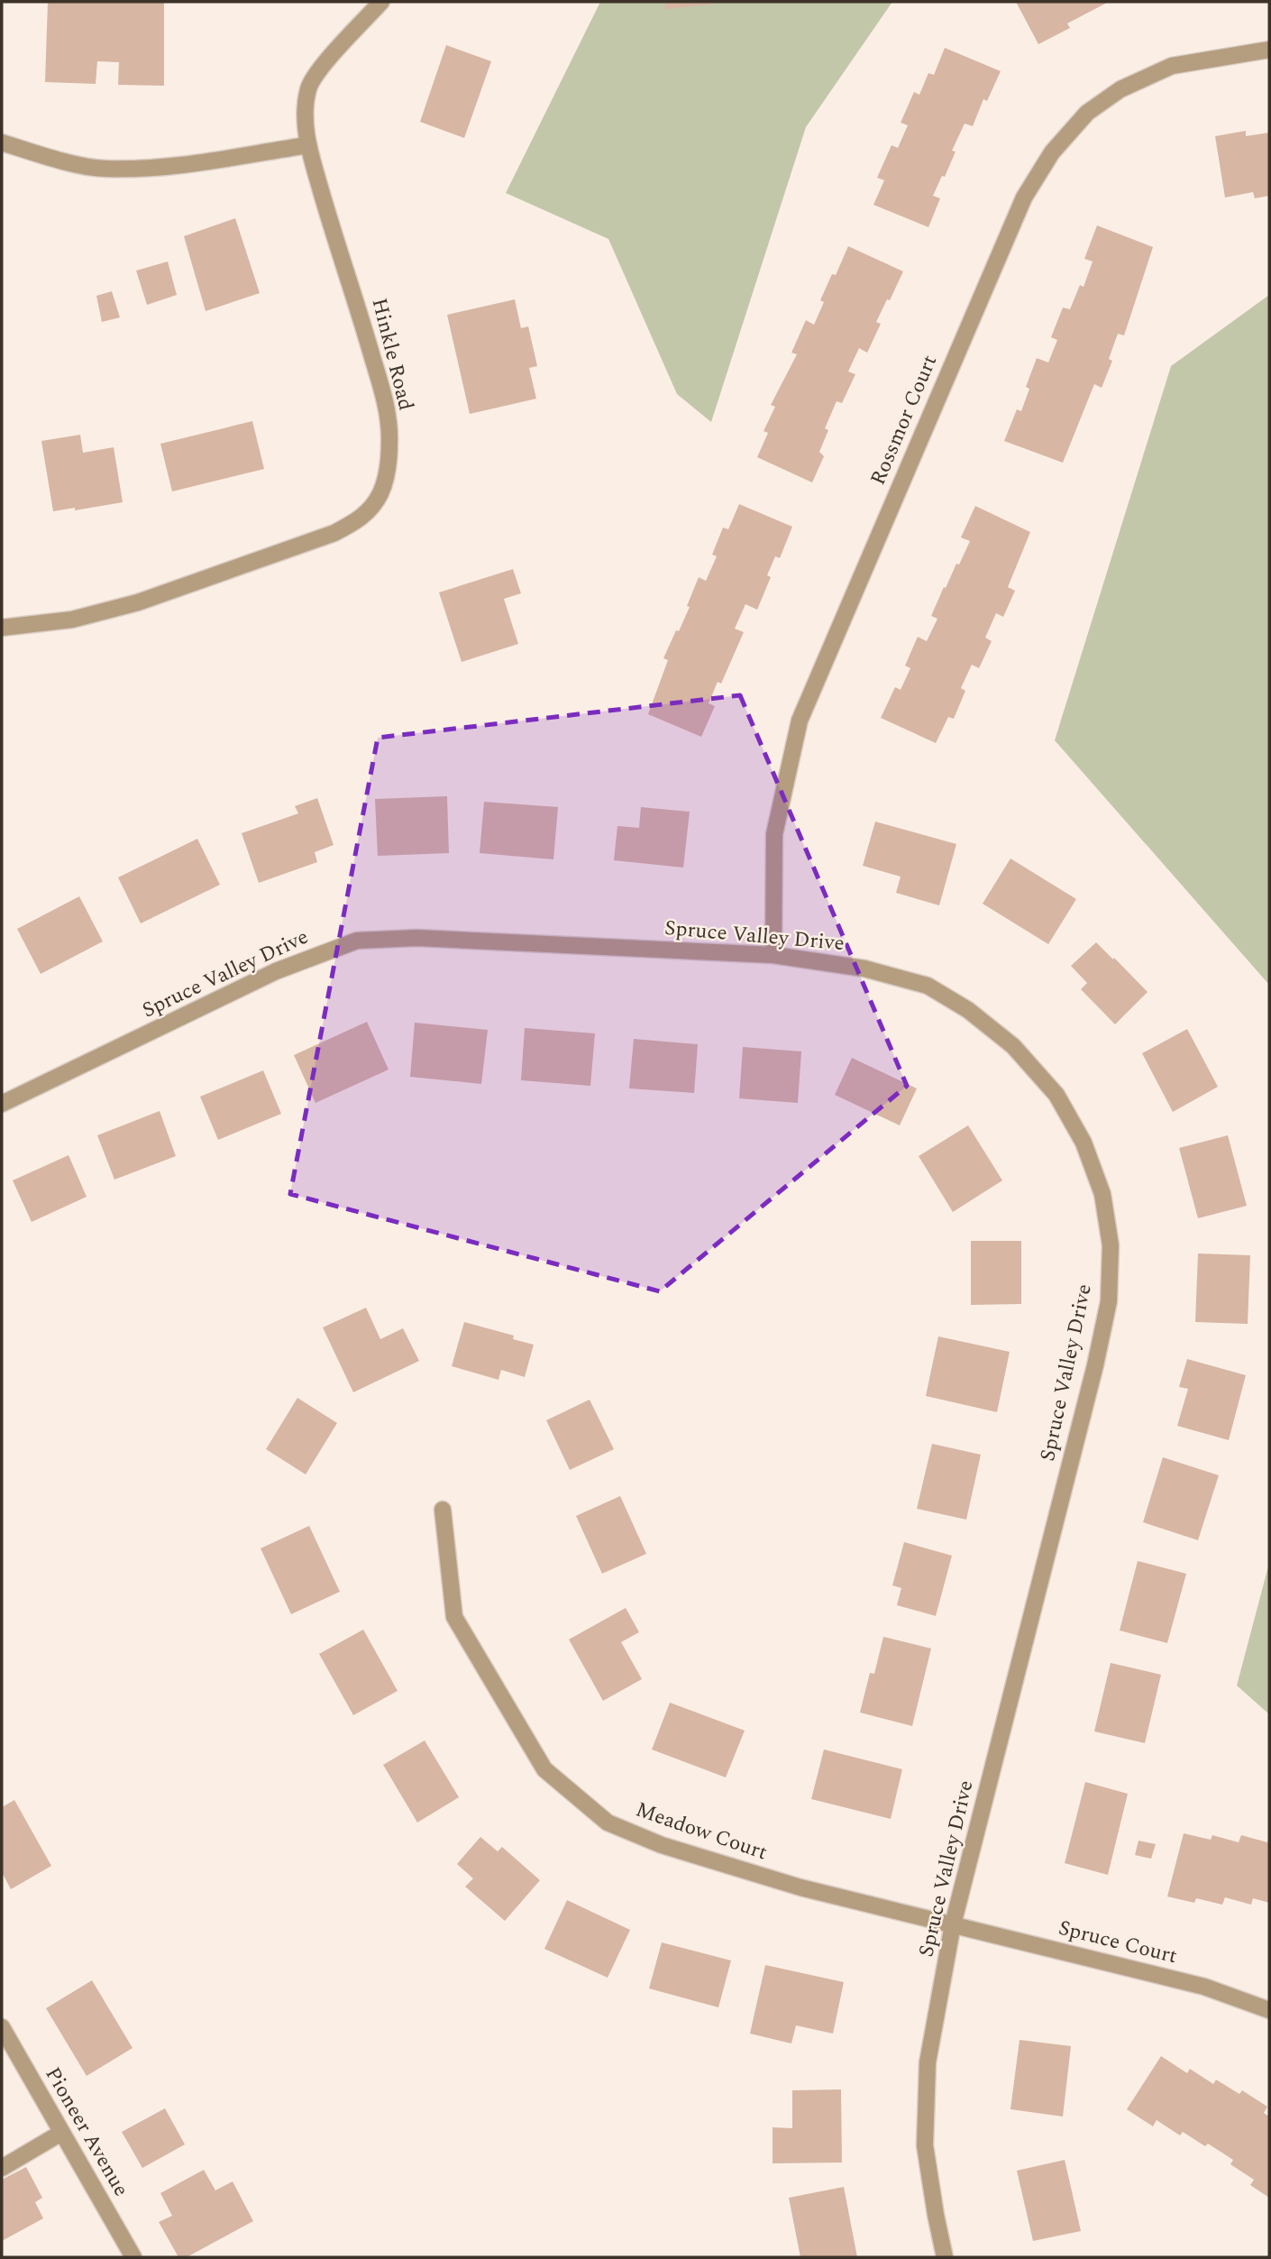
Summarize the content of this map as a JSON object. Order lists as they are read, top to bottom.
{
  "streets": {
    "street": [
      "Hinkle Road",
      "Rossmor Court",
      "Spruce Valley Drive",
      "Meadow Court",
      "Spruce Court",
      "Pioneer Avenue"
    ]
  },
  "crossings": [
    ["Rossmor Court", "Spruce Valley Drive"],
    ["Spruce Valley Drive", "Meadow Court"],
    ["Spruce Valley Drive", "Spruce Court"],
    ["Meadow Court", "Spruce Court"]
  ]
}
